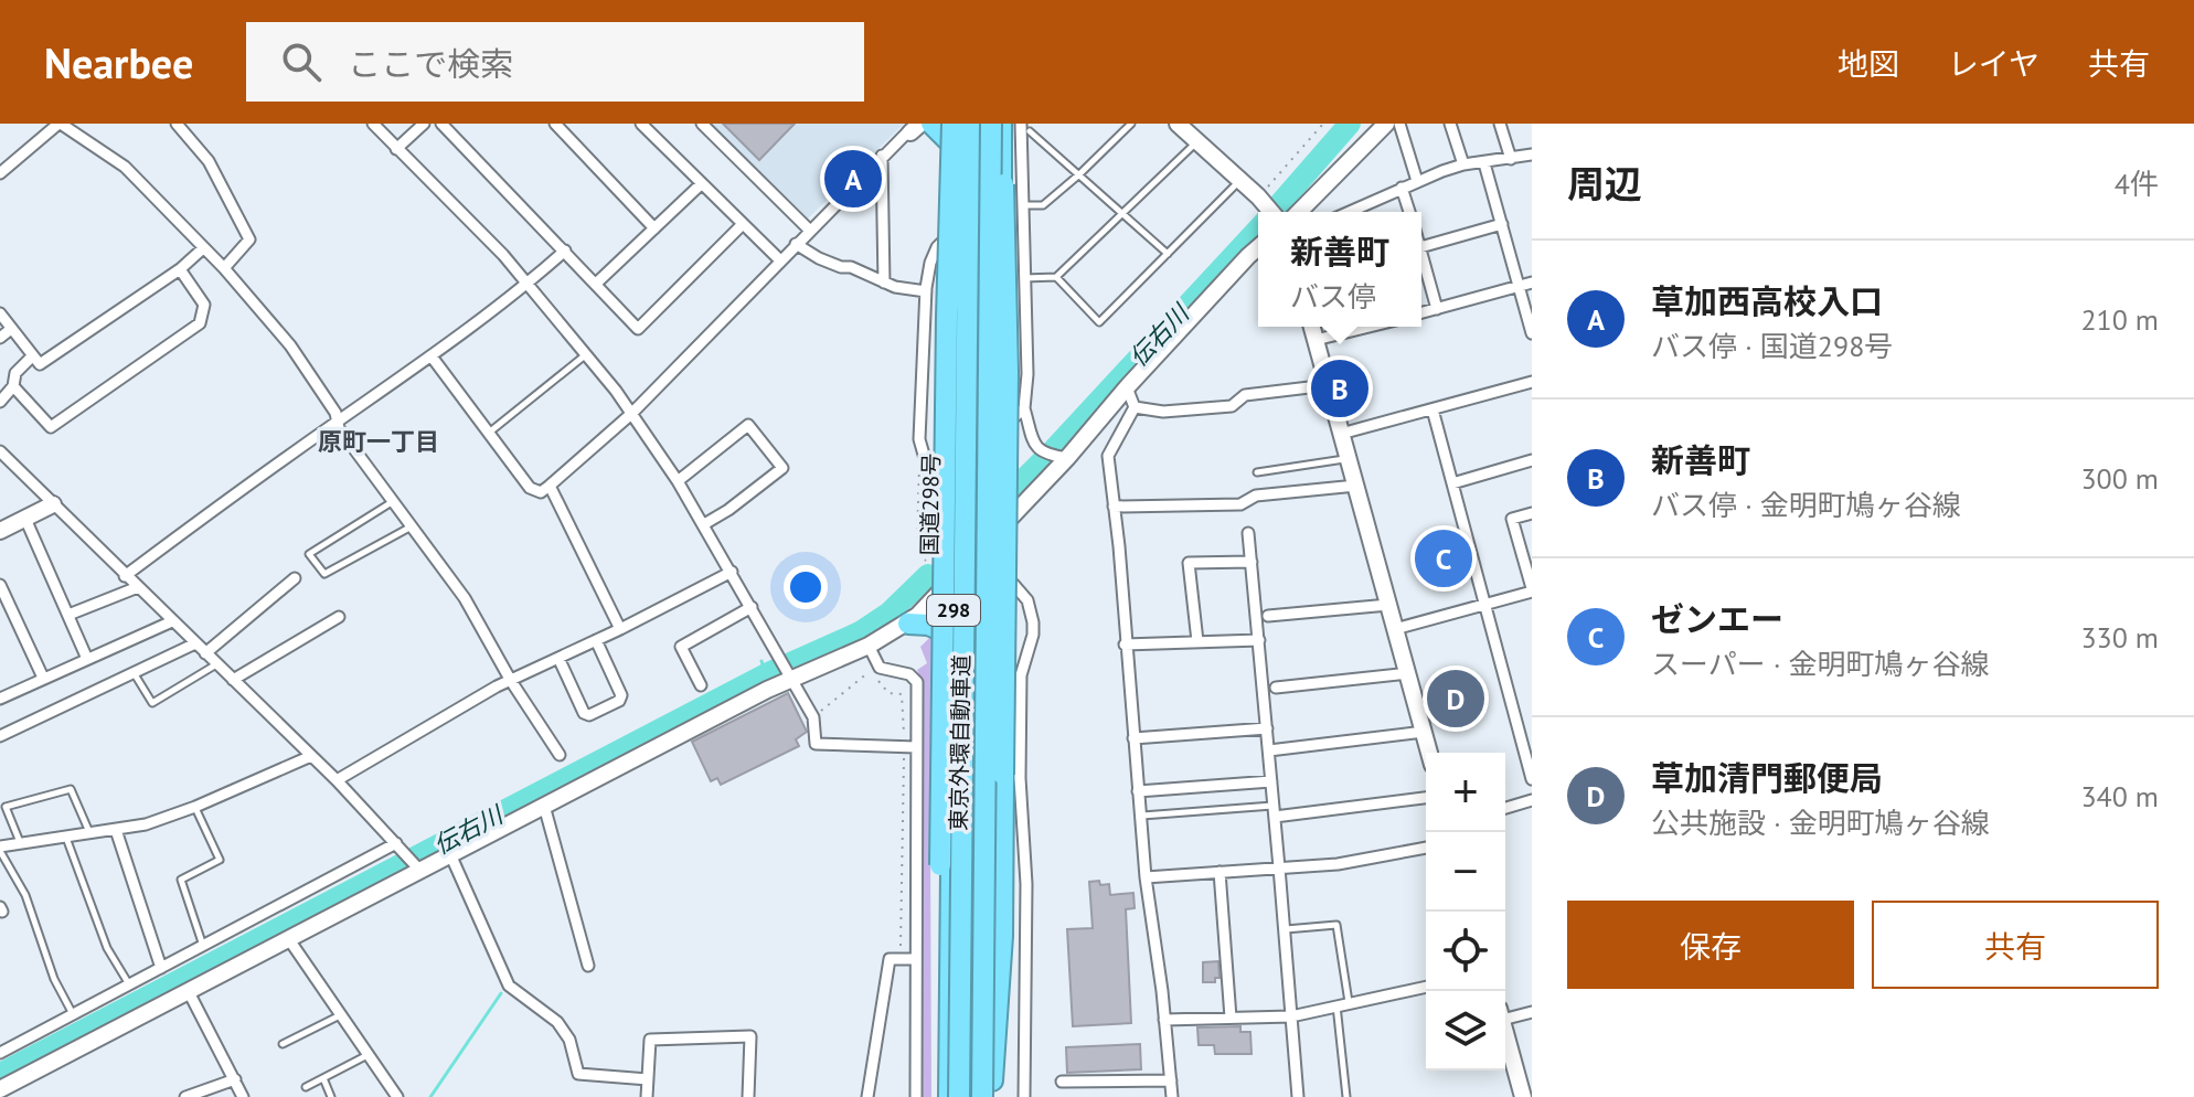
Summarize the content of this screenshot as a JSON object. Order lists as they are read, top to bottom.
{
  "streets": {
    "highway": ["国道298号", "298", "東京外環自動車道"]
  },
  "crossings": [
    ["298", "東京外環自動車道"]
  ],
  "districts": ["原町一丁目"],
  "water": ["伝右川"],
  "page": {
    "header": "Nearbee",
    "search": "ここで検索",
    "nav": ["地図", "レイヤ", "共有"],
    "heading": ["周辺", "4件"],
    "pins": [
      "A",
      "B",
      "C",
      "D"
    ],
    "popup": ["新善町", "バス停"],
    "list": [
      {
        "mark": "A",
        "name": "草加西高校入口",
        "note": "バス停 · 国道298号",
        "value": "210 m"
      },
      {
        "mark": "B",
        "name": "新善町",
        "note": "バス停 · 金明町鳩ヶ谷線",
        "value": "300 m"
      },
      {
        "mark": "C",
        "name": "ゼンエー",
        "note": "スーパー · 金明町鳩ヶ谷線",
        "value": "330 m"
      },
      {
        "mark": "D",
        "name": "草加清門郵便局",
        "note": "公共施設 · 金明町鳩ヶ谷線",
        "value": "340 m"
      }
    ],
    "map_buttons": ["+", "−"],
    "buttons": ["保存", "共有"]
  }
}
